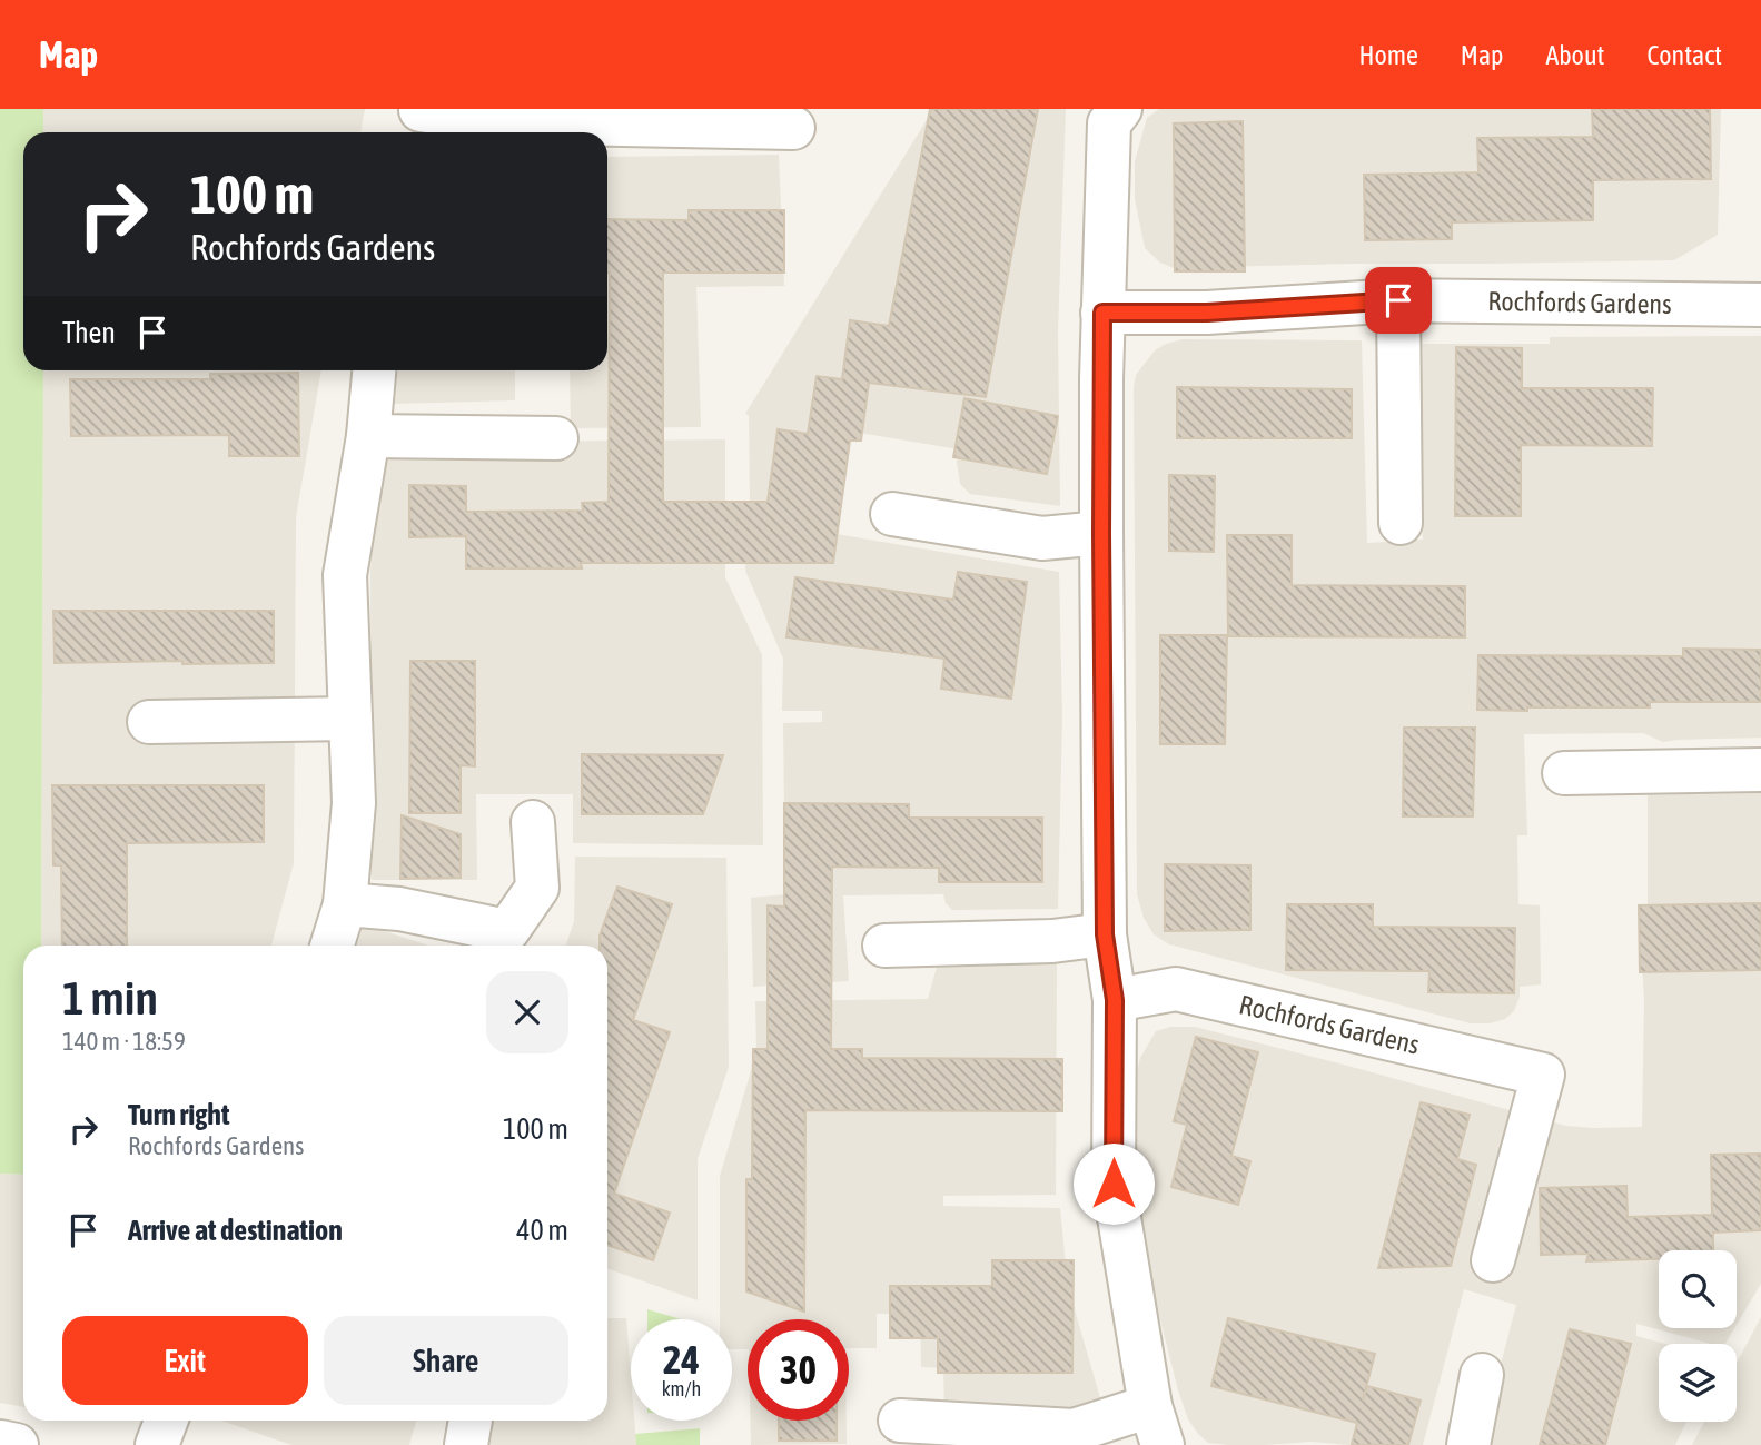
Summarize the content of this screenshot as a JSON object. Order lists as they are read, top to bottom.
{
  "streets": {
    "street": ["Rochfords Gardens"]
  },
  "page": {
    "header": "Map",
    "nav": [
      "Home",
      "Map",
      "About",
      "Contact"
    ],
    "turn": ["100 m", "Rochfords Gardens"],
    "then": "Then",
    "heading": ["1 min", "140 m · 18:59"],
    "list": [
      {
        "name": "Turn right",
        "note": "Rochfords Gardens",
        "value": "100 m"
      },
      {
        "name": "Arrive at destination",
        "value": "40 m"
      }
    ],
    "buttons": ["Exit", "Share"],
    "speed": "24 km/h",
    "limit": "30"
  }
}
